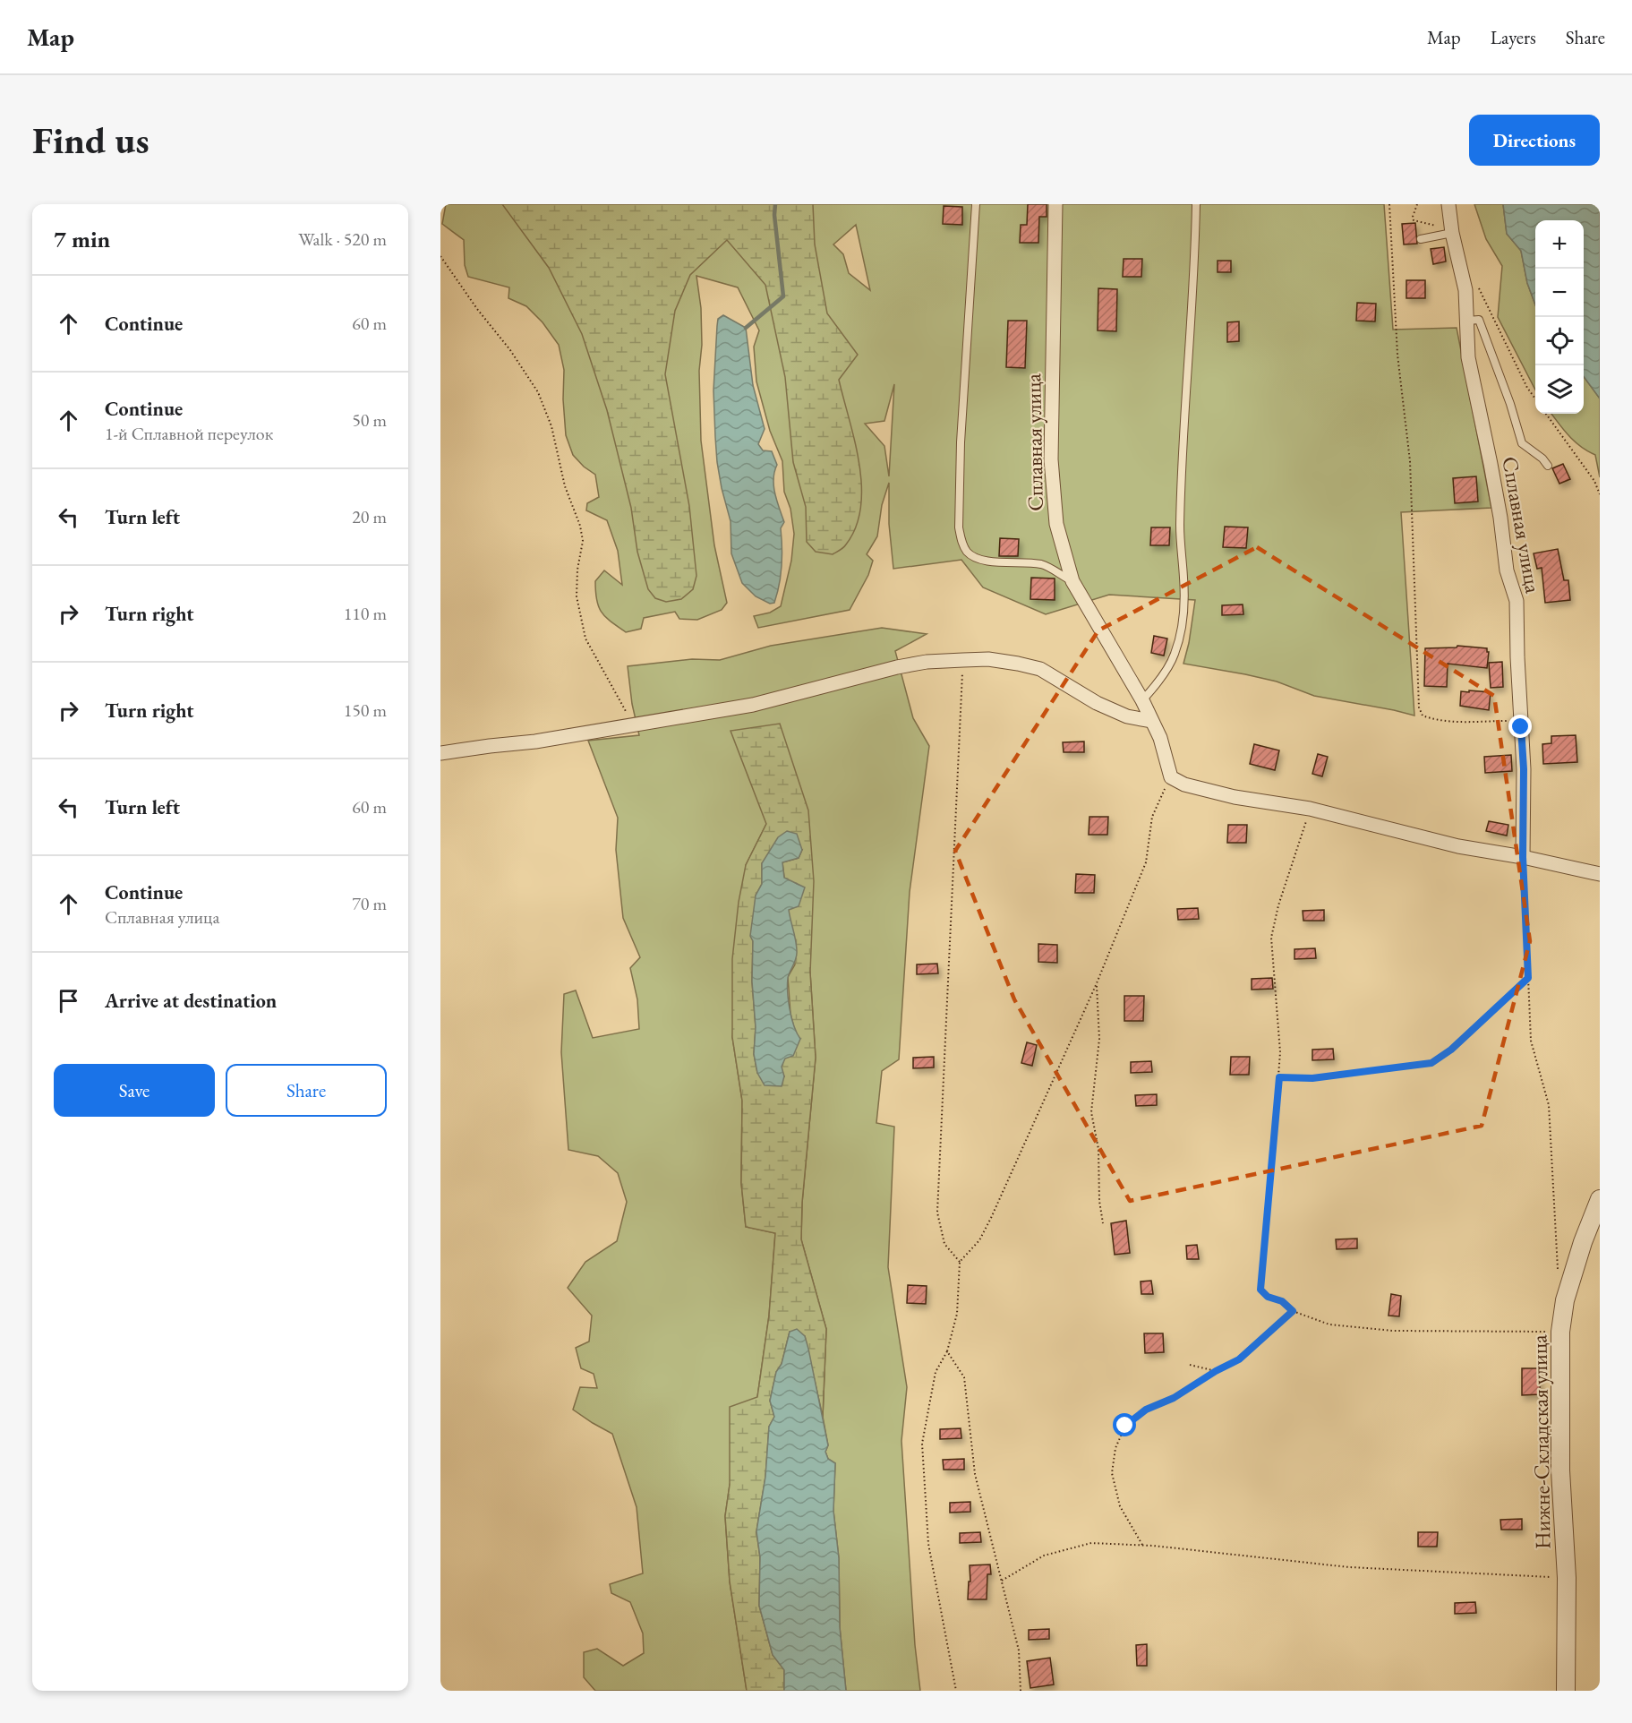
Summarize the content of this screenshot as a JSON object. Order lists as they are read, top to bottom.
{
  "streets": {
    "street": ["Сплавная улица", "Нижне-Складская улица"]
  },
  "page": {
    "header": "Map",
    "nav": ["Map", "Layers", "Share"],
    "buttons": [
      "Directions",
      ["Save", "Share"]
    ],
    "title": "Find us",
    "heading": ["7 min", "Walk · 520 m"],
    "map_buttons": ["+", "−"],
    "list": [
      ["Continue", "60 m"],
      ["Continue", "1-й Сплавной переулок", "50 m"],
      ["Turn left", "20 m"],
      ["Turn right", "110 m"],
      ["Turn right", "150 m"],
      ["Turn left", "60 m"],
      ["Continue", "Сплавная улица", "70 m"],
      "Arrive at destination"
    ]
  }
}
